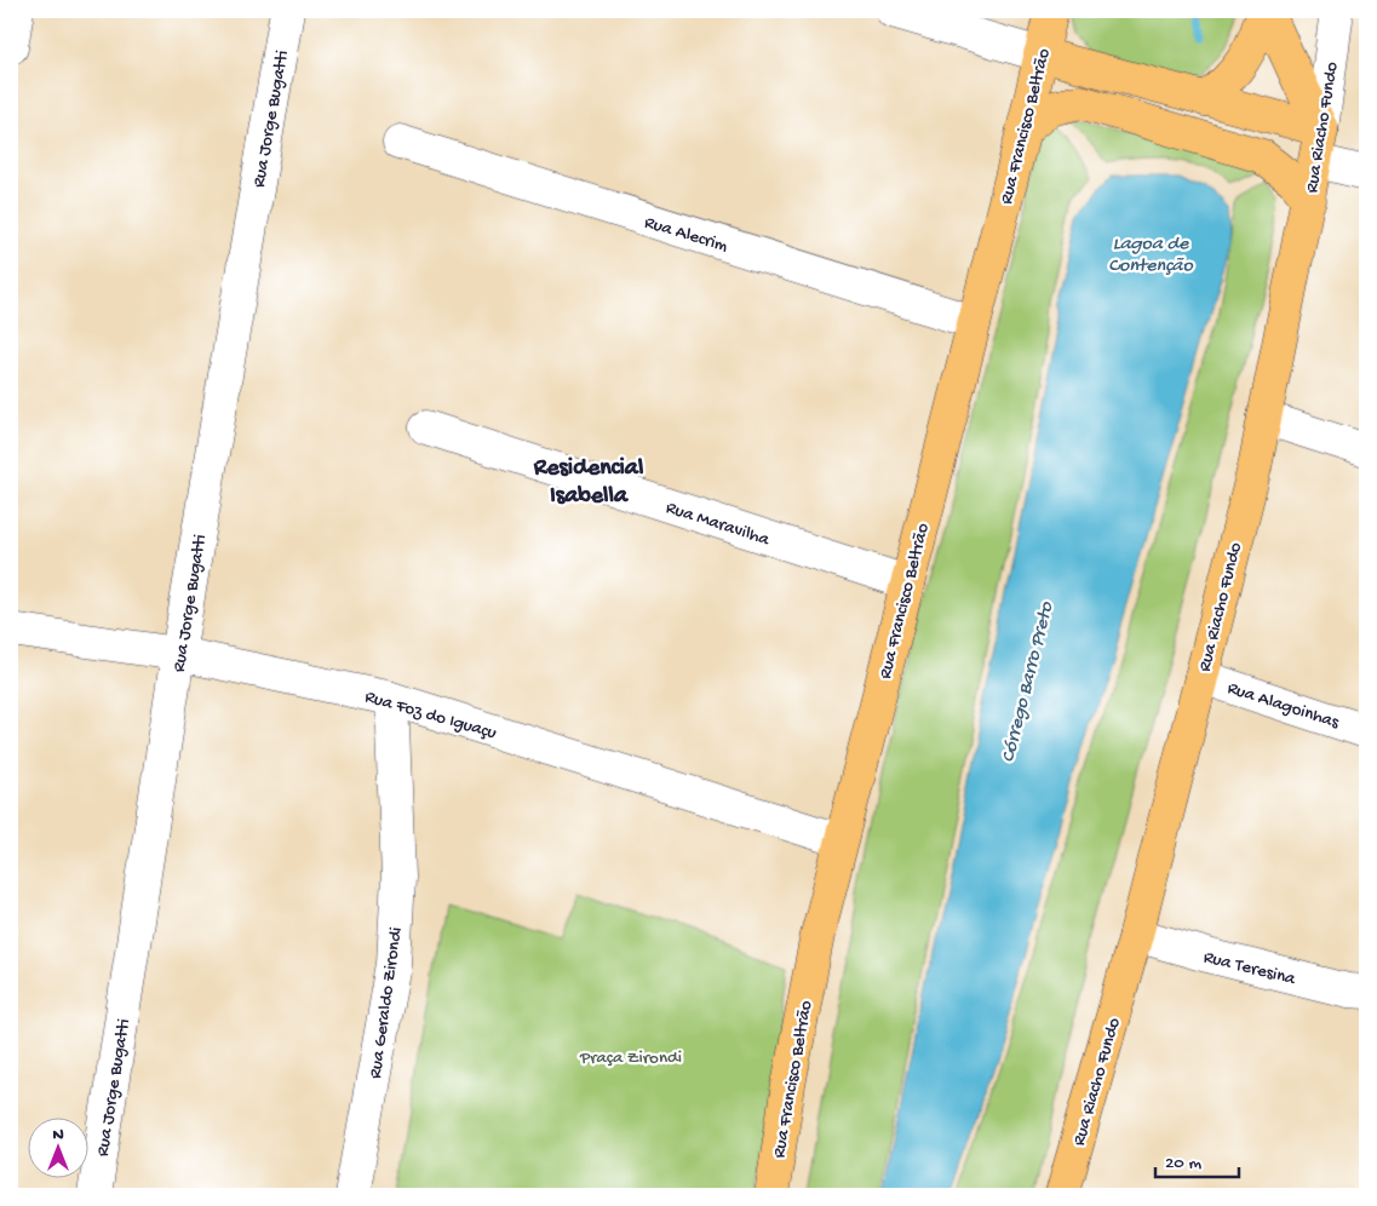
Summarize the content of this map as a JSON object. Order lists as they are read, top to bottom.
{
  "streets": {
    "main road": ["Rua Francisco Beltrão", "Rua Riacho Fundo"],
    "street": [
      "Rua Jorge Bugatti",
      "Rua Alecrim",
      "Rua Maravilha",
      "Rua Alagoinhas",
      "Rua Foz do Iguaçu",
      "Rua Teresina",
      "Rua Geraldo Zirondi"
    ]
  },
  "crossings": [
    ["Rua Jorge Bugatti", "Rua Foz do Iguaçu"],
    ["Rua Francisco Beltrão", "Rua Alecrim"],
    ["Rua Francisco Beltrão", "Rua Maravilha"],
    ["Rua Francisco Beltrão", "Rua Foz do Iguaçu"],
    ["Rua Riacho Fundo", "Rua Alagoinhas"],
    ["Rua Riacho Fundo", "Rua Teresina"],
    ["Rua Foz do Iguaçu", "Rua Geraldo Zirondi"]
  ],
  "districts": ["Residencial Isabella"],
  "water": ["Lagoa de Contenção", "Córrego Barro Preto"],
  "parks": ["Praça Zirondi"],
  "scale_bar": "20 m",
  "north": "top"
}
